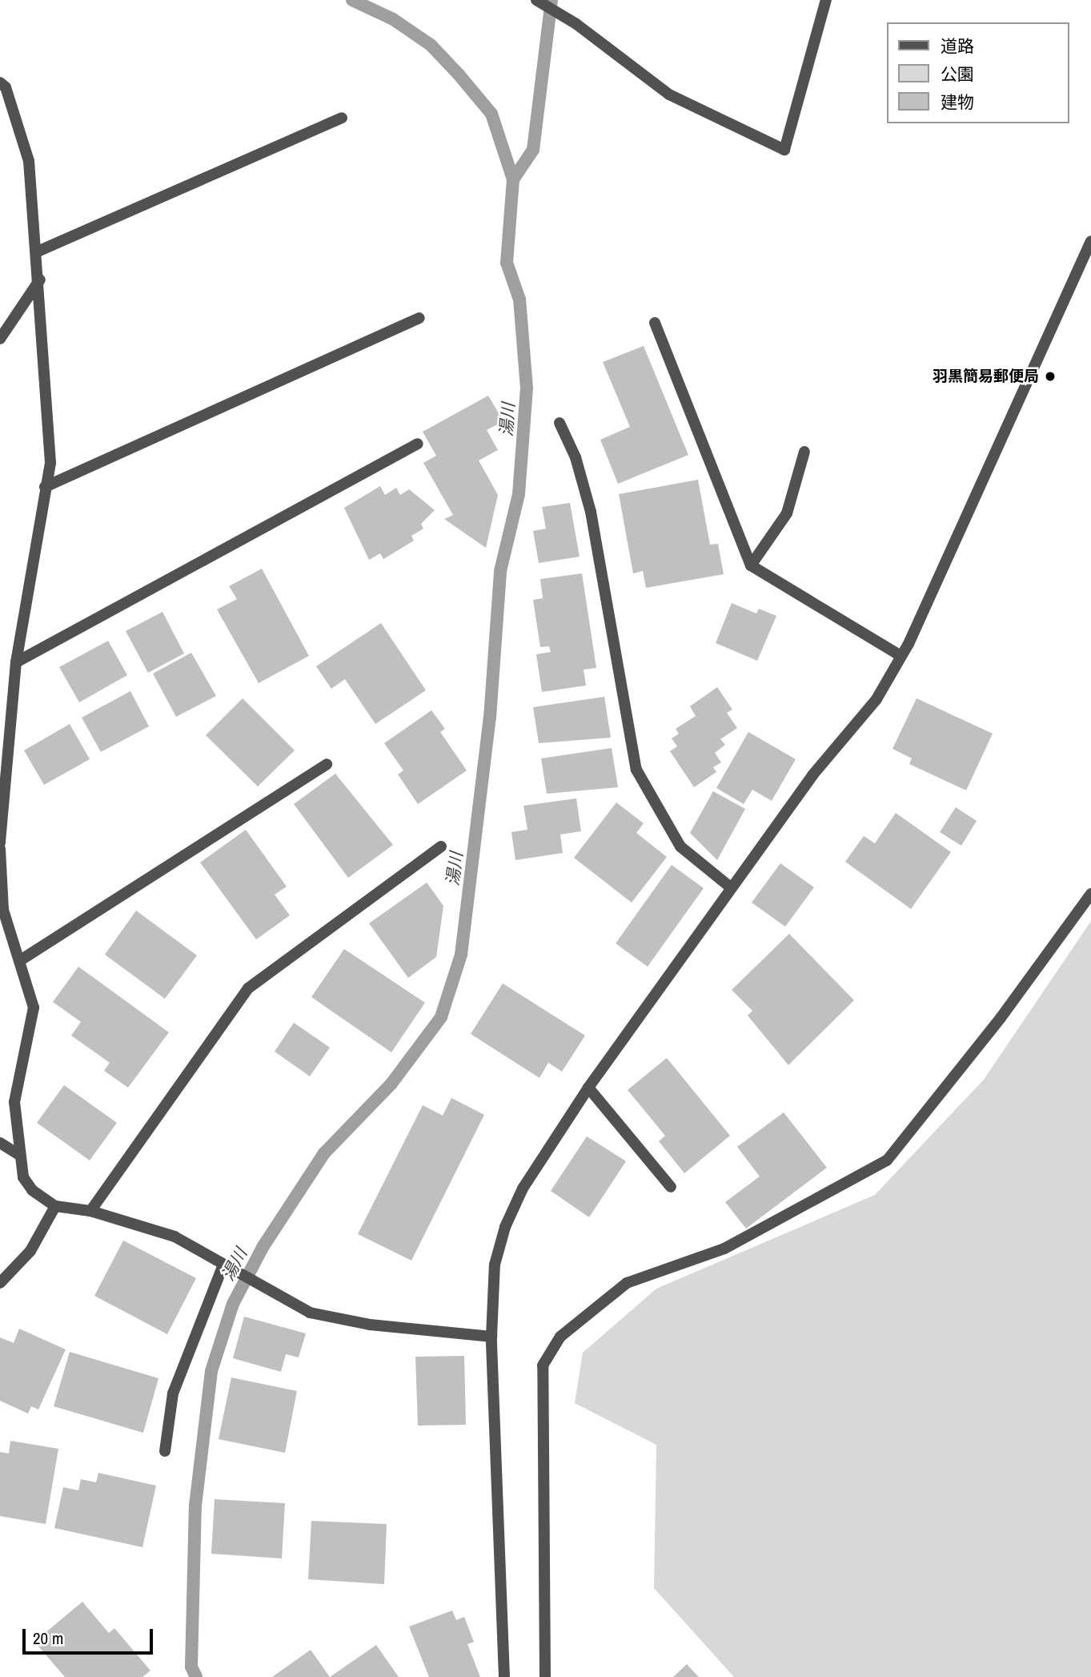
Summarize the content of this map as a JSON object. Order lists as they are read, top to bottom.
{
  "water": ["湯川"],
  "places": ["羽黒簡易郵便局"],
  "legend": ["道路", "公園", "建物"],
  "scale_bar": "20 m"
}
